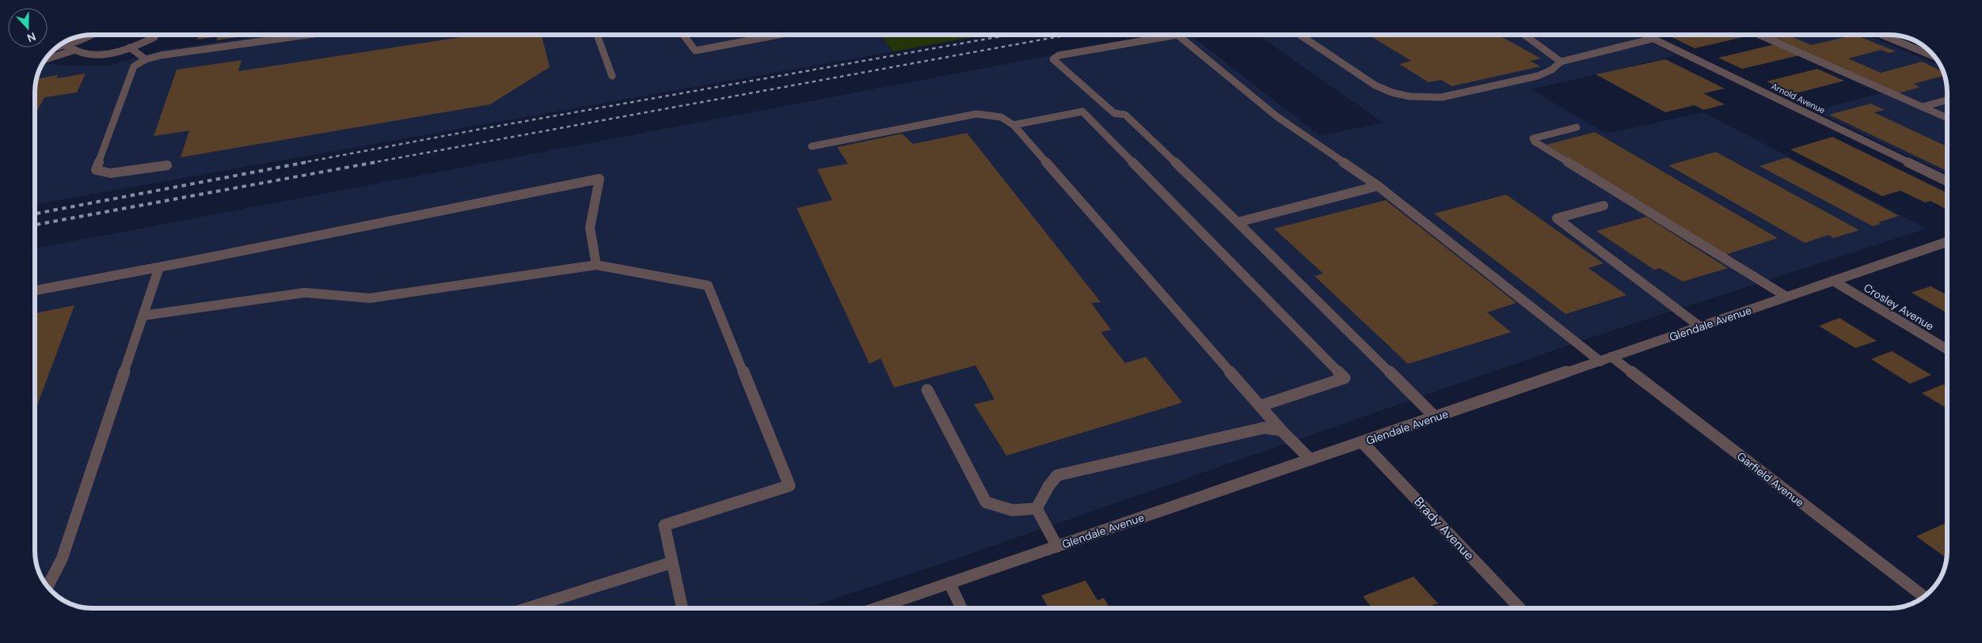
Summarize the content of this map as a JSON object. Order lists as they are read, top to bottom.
{
  "streets": {
    "street": [
      "Arnold Avenue",
      "Crosley Avenue",
      "Glendale Avenue",
      "Garfield Avenue",
      "Brady Avenue"
    ]
  },
  "crossings": [
    ["Crosley Avenue", "Glendale Avenue"],
    ["Glendale Avenue", "Garfield Avenue"],
    ["Glendale Avenue", "Brady Avenue"]
  ],
  "north": "bottom"
}
